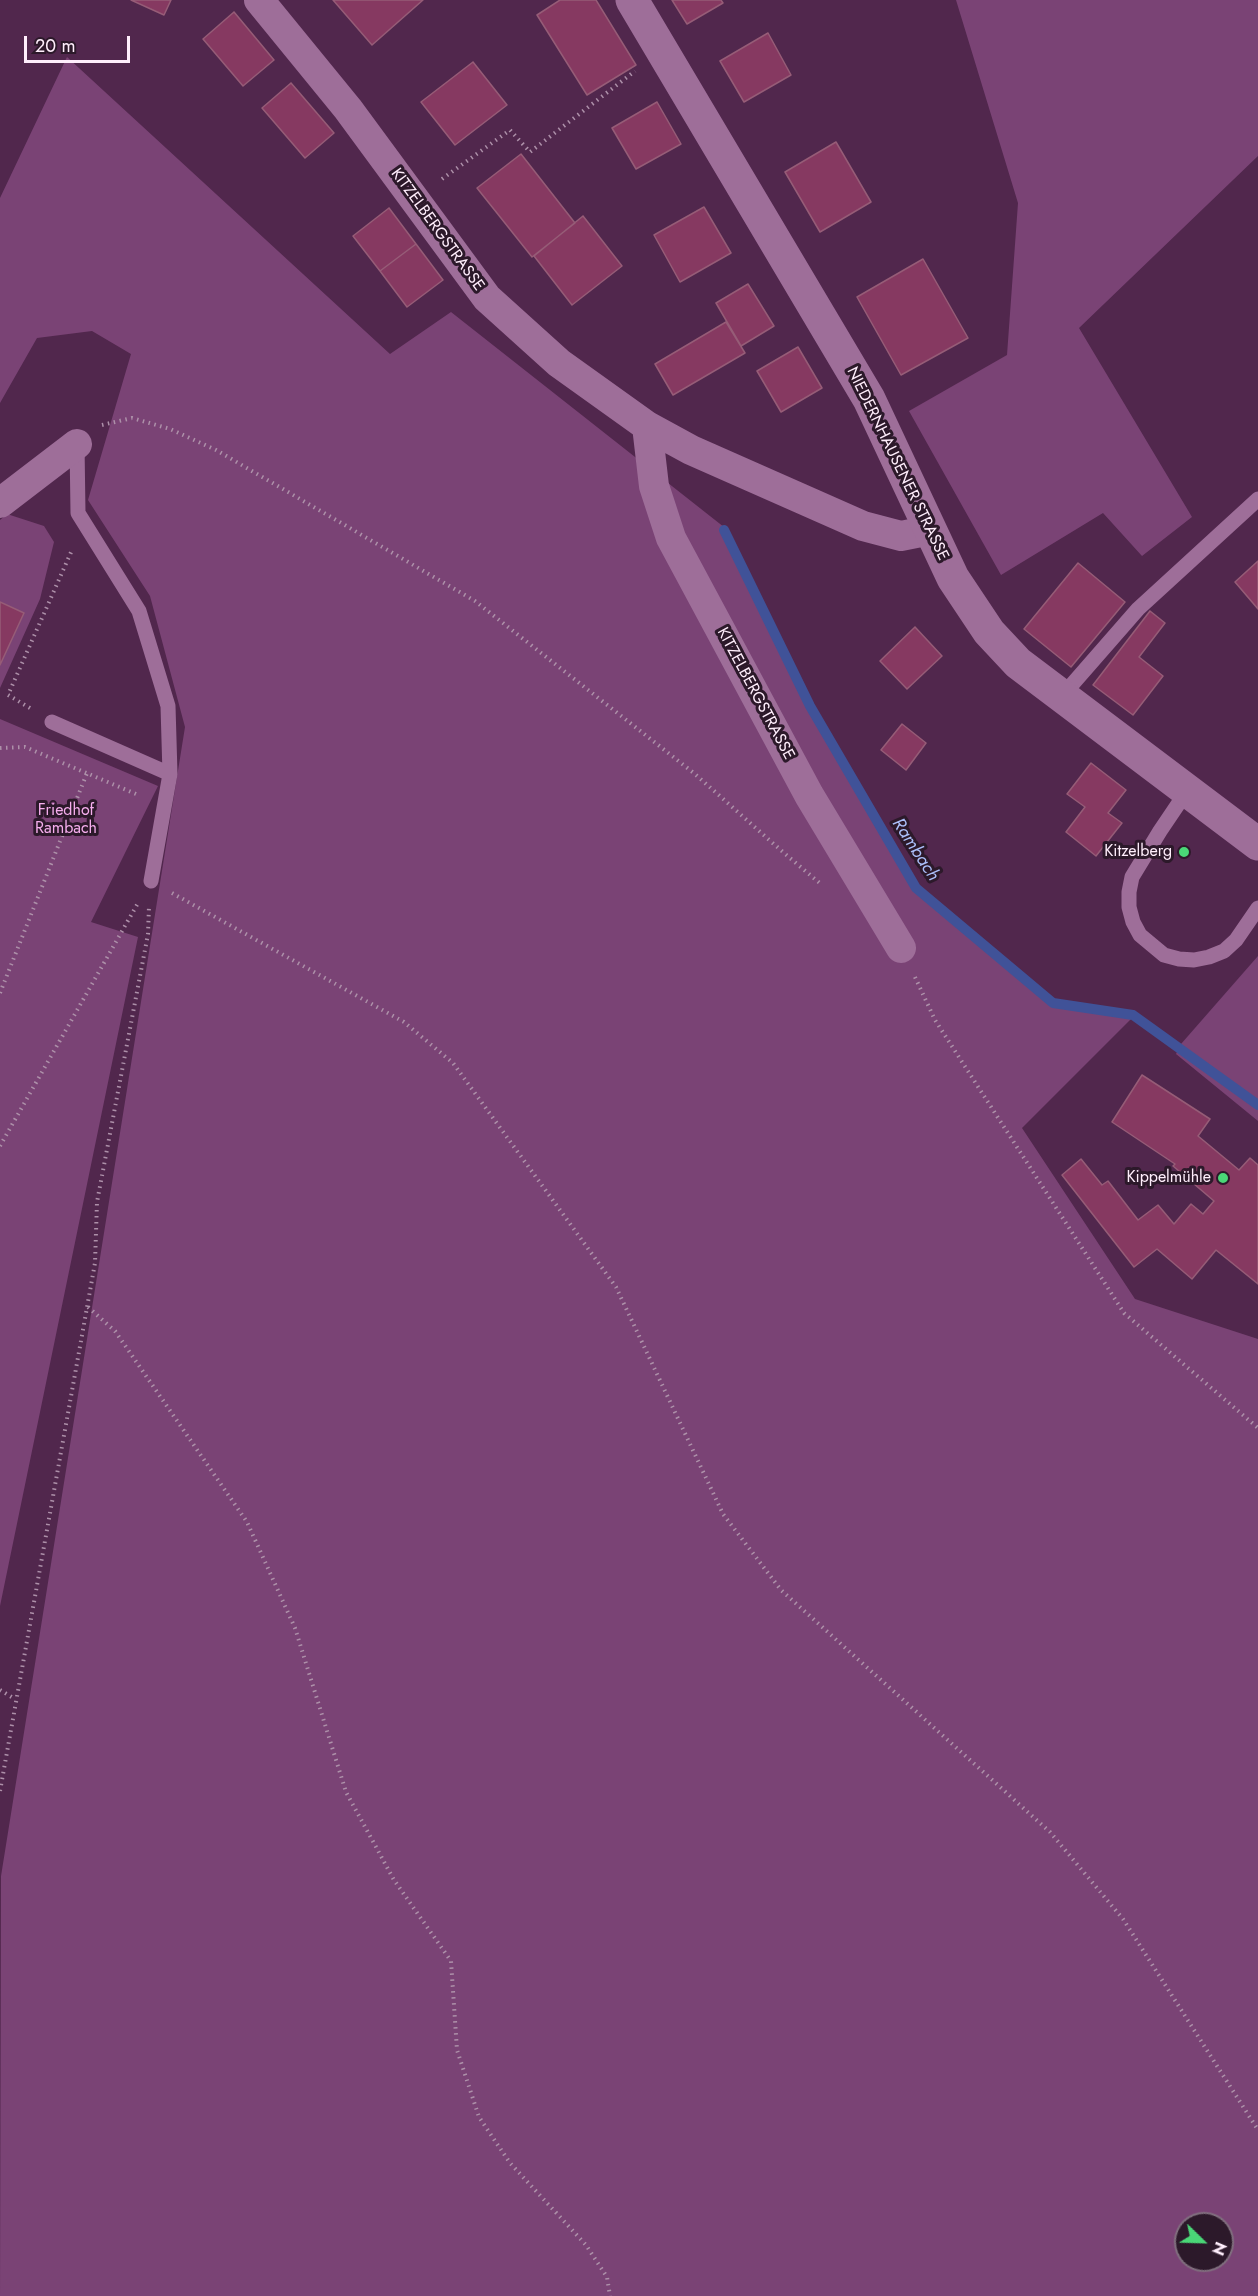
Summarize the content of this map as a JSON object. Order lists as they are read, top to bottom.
{
  "streets": {
    "main road": ["NIEDERNHAUSENER STRASSE"],
    "street": ["KITZELBERGSTRASSE"]
  },
  "crossings": [
    ["KITZELBERGSTRASSE", "NIEDERNHAUSENER STRASSE"]
  ],
  "water": ["Rambach"],
  "parks": ["Friedhof Rambach"],
  "places": ["Kitzelberg", "Kippelmühle"],
  "scale_bar": "20 m",
  "north": "bottom right"
}
